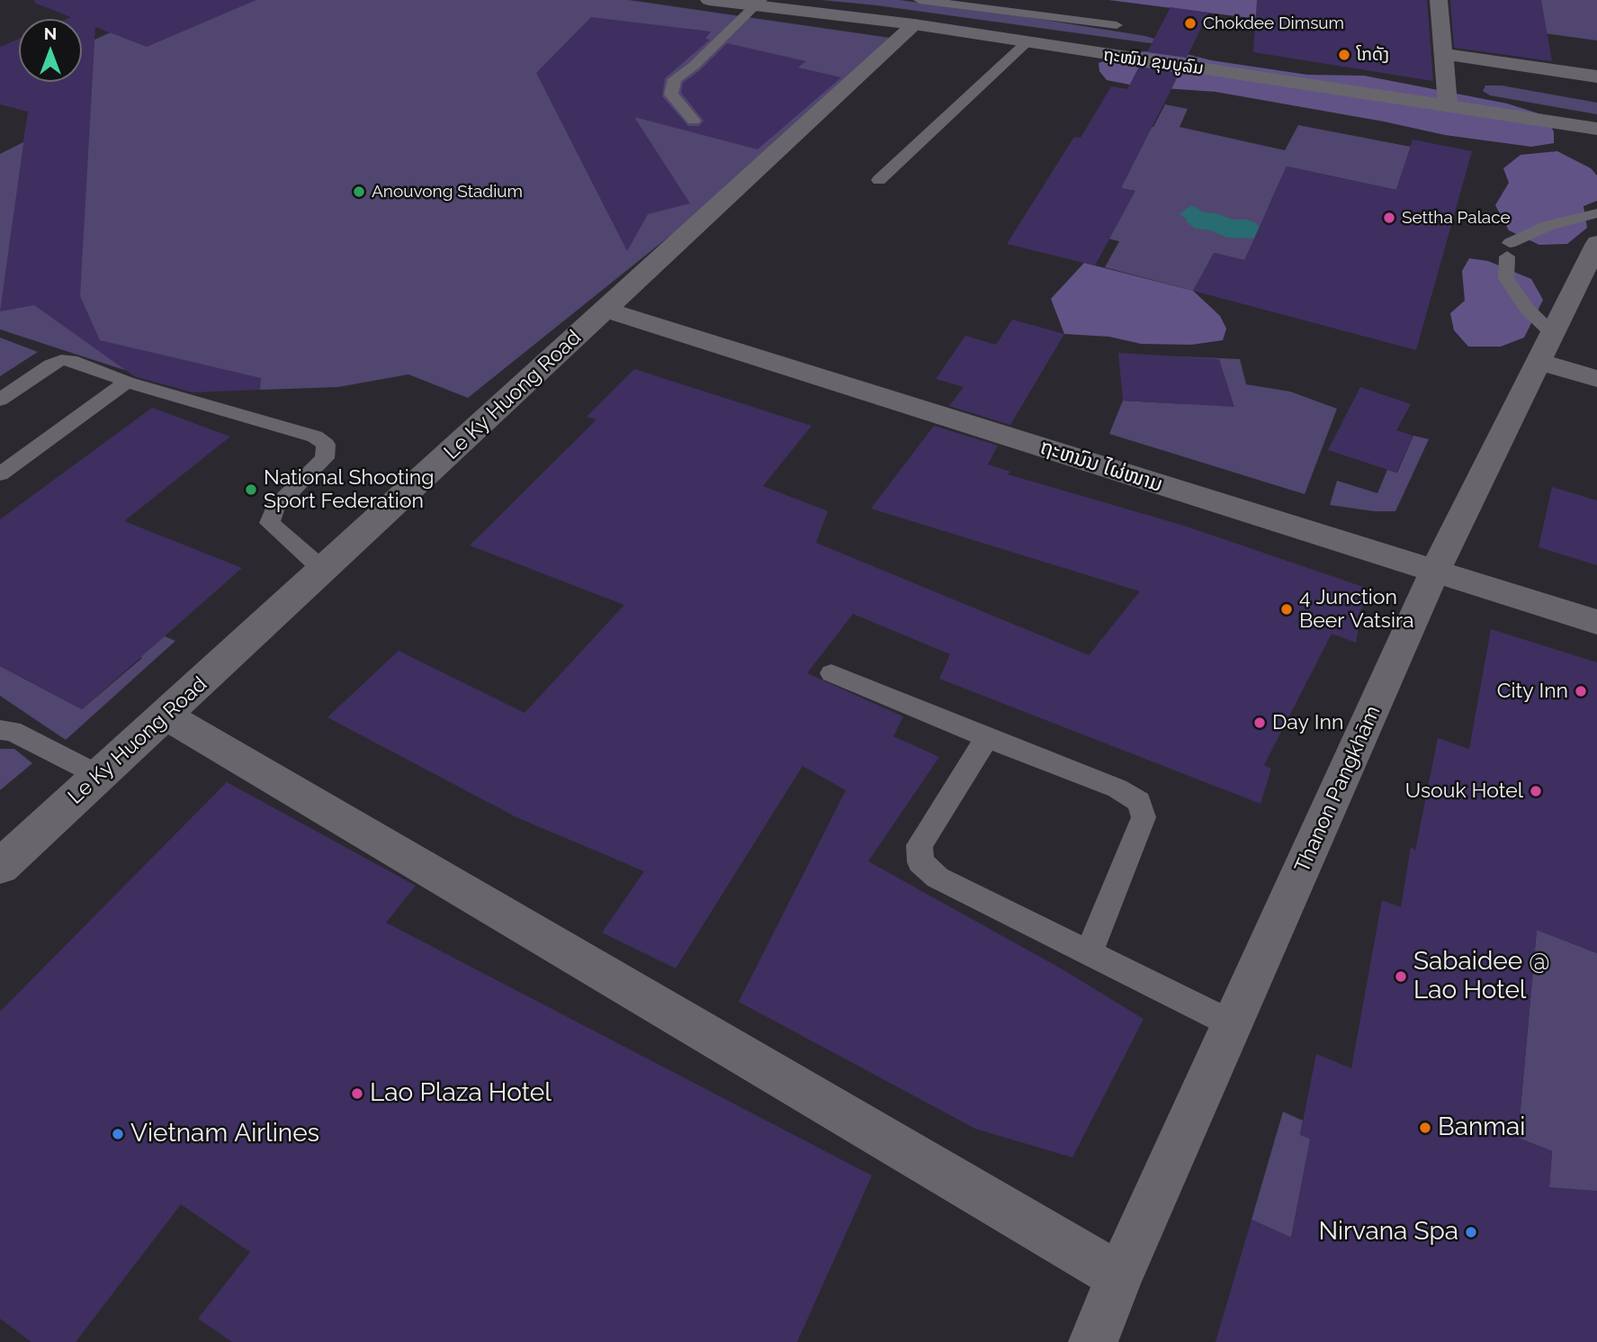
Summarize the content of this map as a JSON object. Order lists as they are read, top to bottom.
{
  "streets": {
    "street": [
      "ຖະໜົນ ຂຸນບູລົມ",
      "Le Ky Huong Road",
      "ຖະຫນົນ ໄຜ່ໜາມ",
      "Thanon Pangkhām"
    ]
  },
  "crossings": [
    ["ຖະໜົນ ຂຸນບູລົມ", "Le Ky Huong Road"],
    ["Le Ky Huong Road", "ຖະຫນົນ ໄຜ່ໜາມ"],
    ["ຖະຫນົນ ໄຜ່ໜາມ", "Thanon Pangkhām"]
  ],
  "places": [
    "Chokdee Dimsum",
    "ໂກດັງ",
    "Anouvong Stadium",
    "Settha Palace",
    "National Shooting Sport Federation",
    "4 Junction Beer Vatsira",
    "City Inn",
    "Day Inn",
    "Usouk Hotel",
    "Sabaidee @ Lao Hotel",
    "Lao Plaza Hotel",
    "Banmai",
    "Vietnam Airlines",
    "Nirvana Spa"
  ],
  "north": "top"
}
